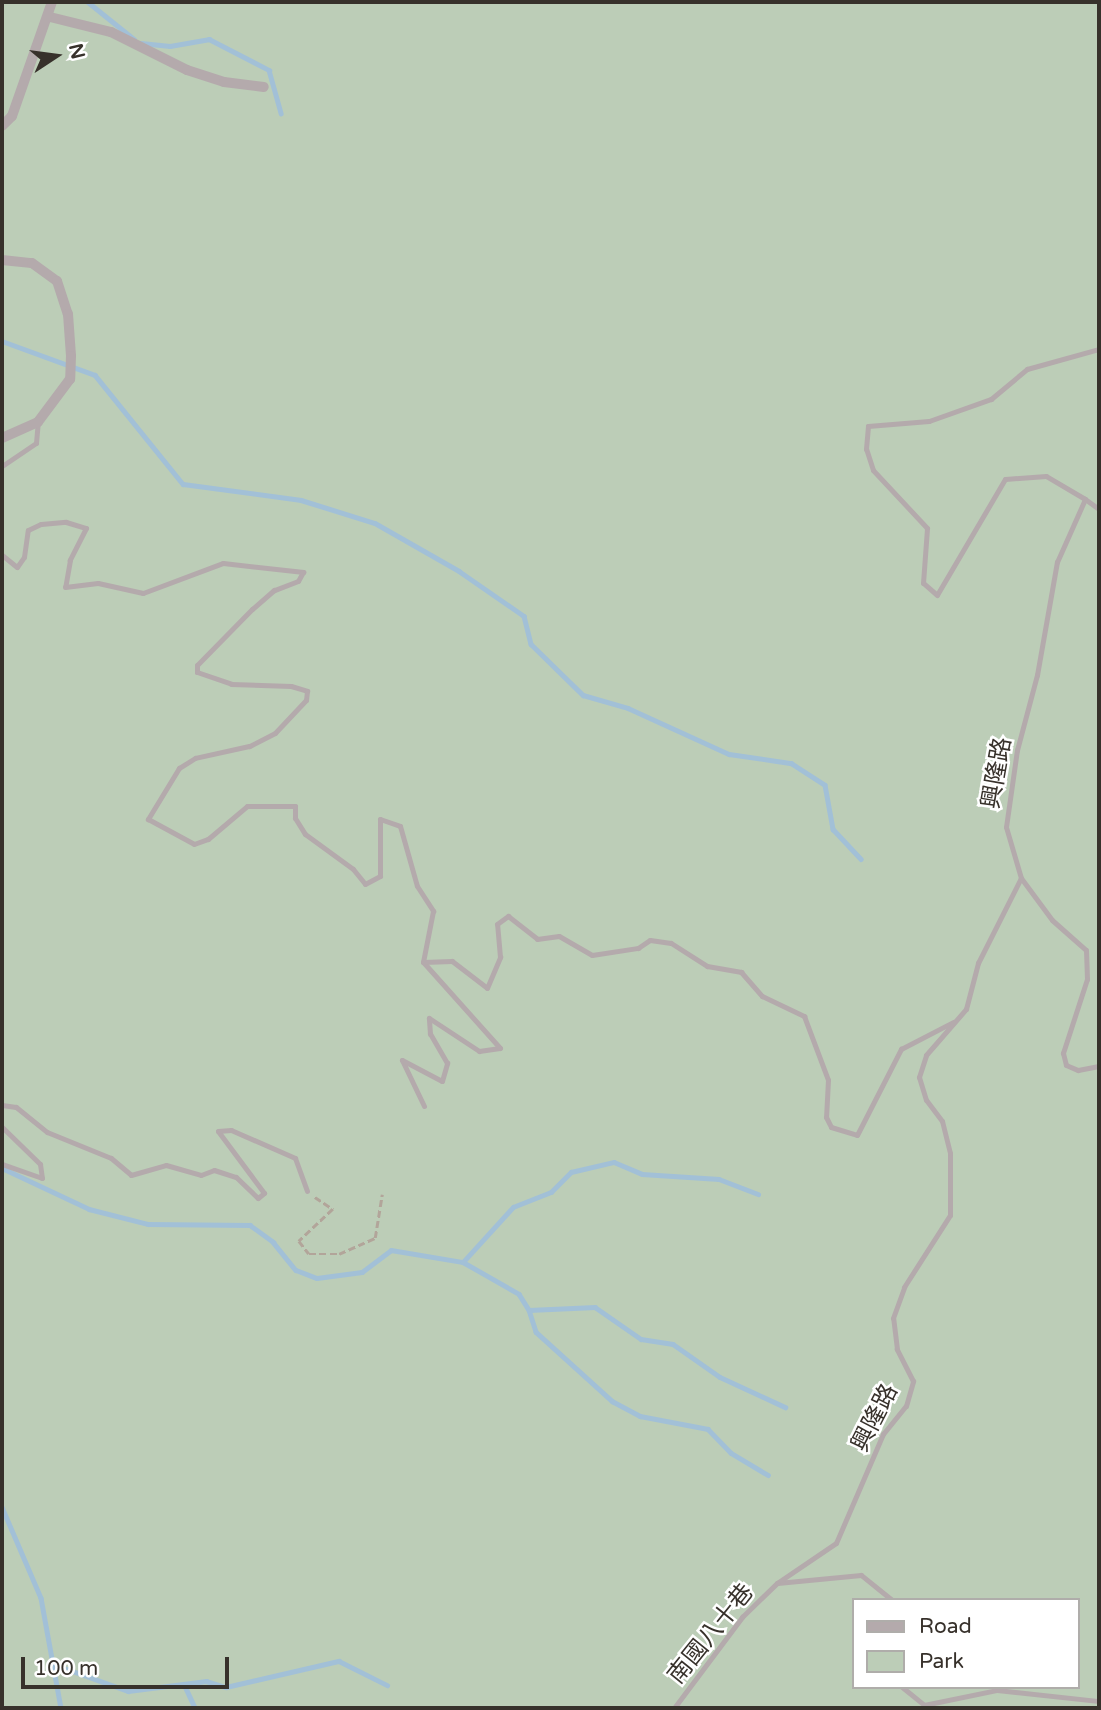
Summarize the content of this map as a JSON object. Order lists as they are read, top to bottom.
{
  "streets": {
    "lane": ["興隆路", "南國八十巷"]
  },
  "crossings": [
    ["興隆路", "南國八十巷"]
  ],
  "legend": ["Road", "Park"],
  "scale_bar": "100 m",
  "north": "right"
}
